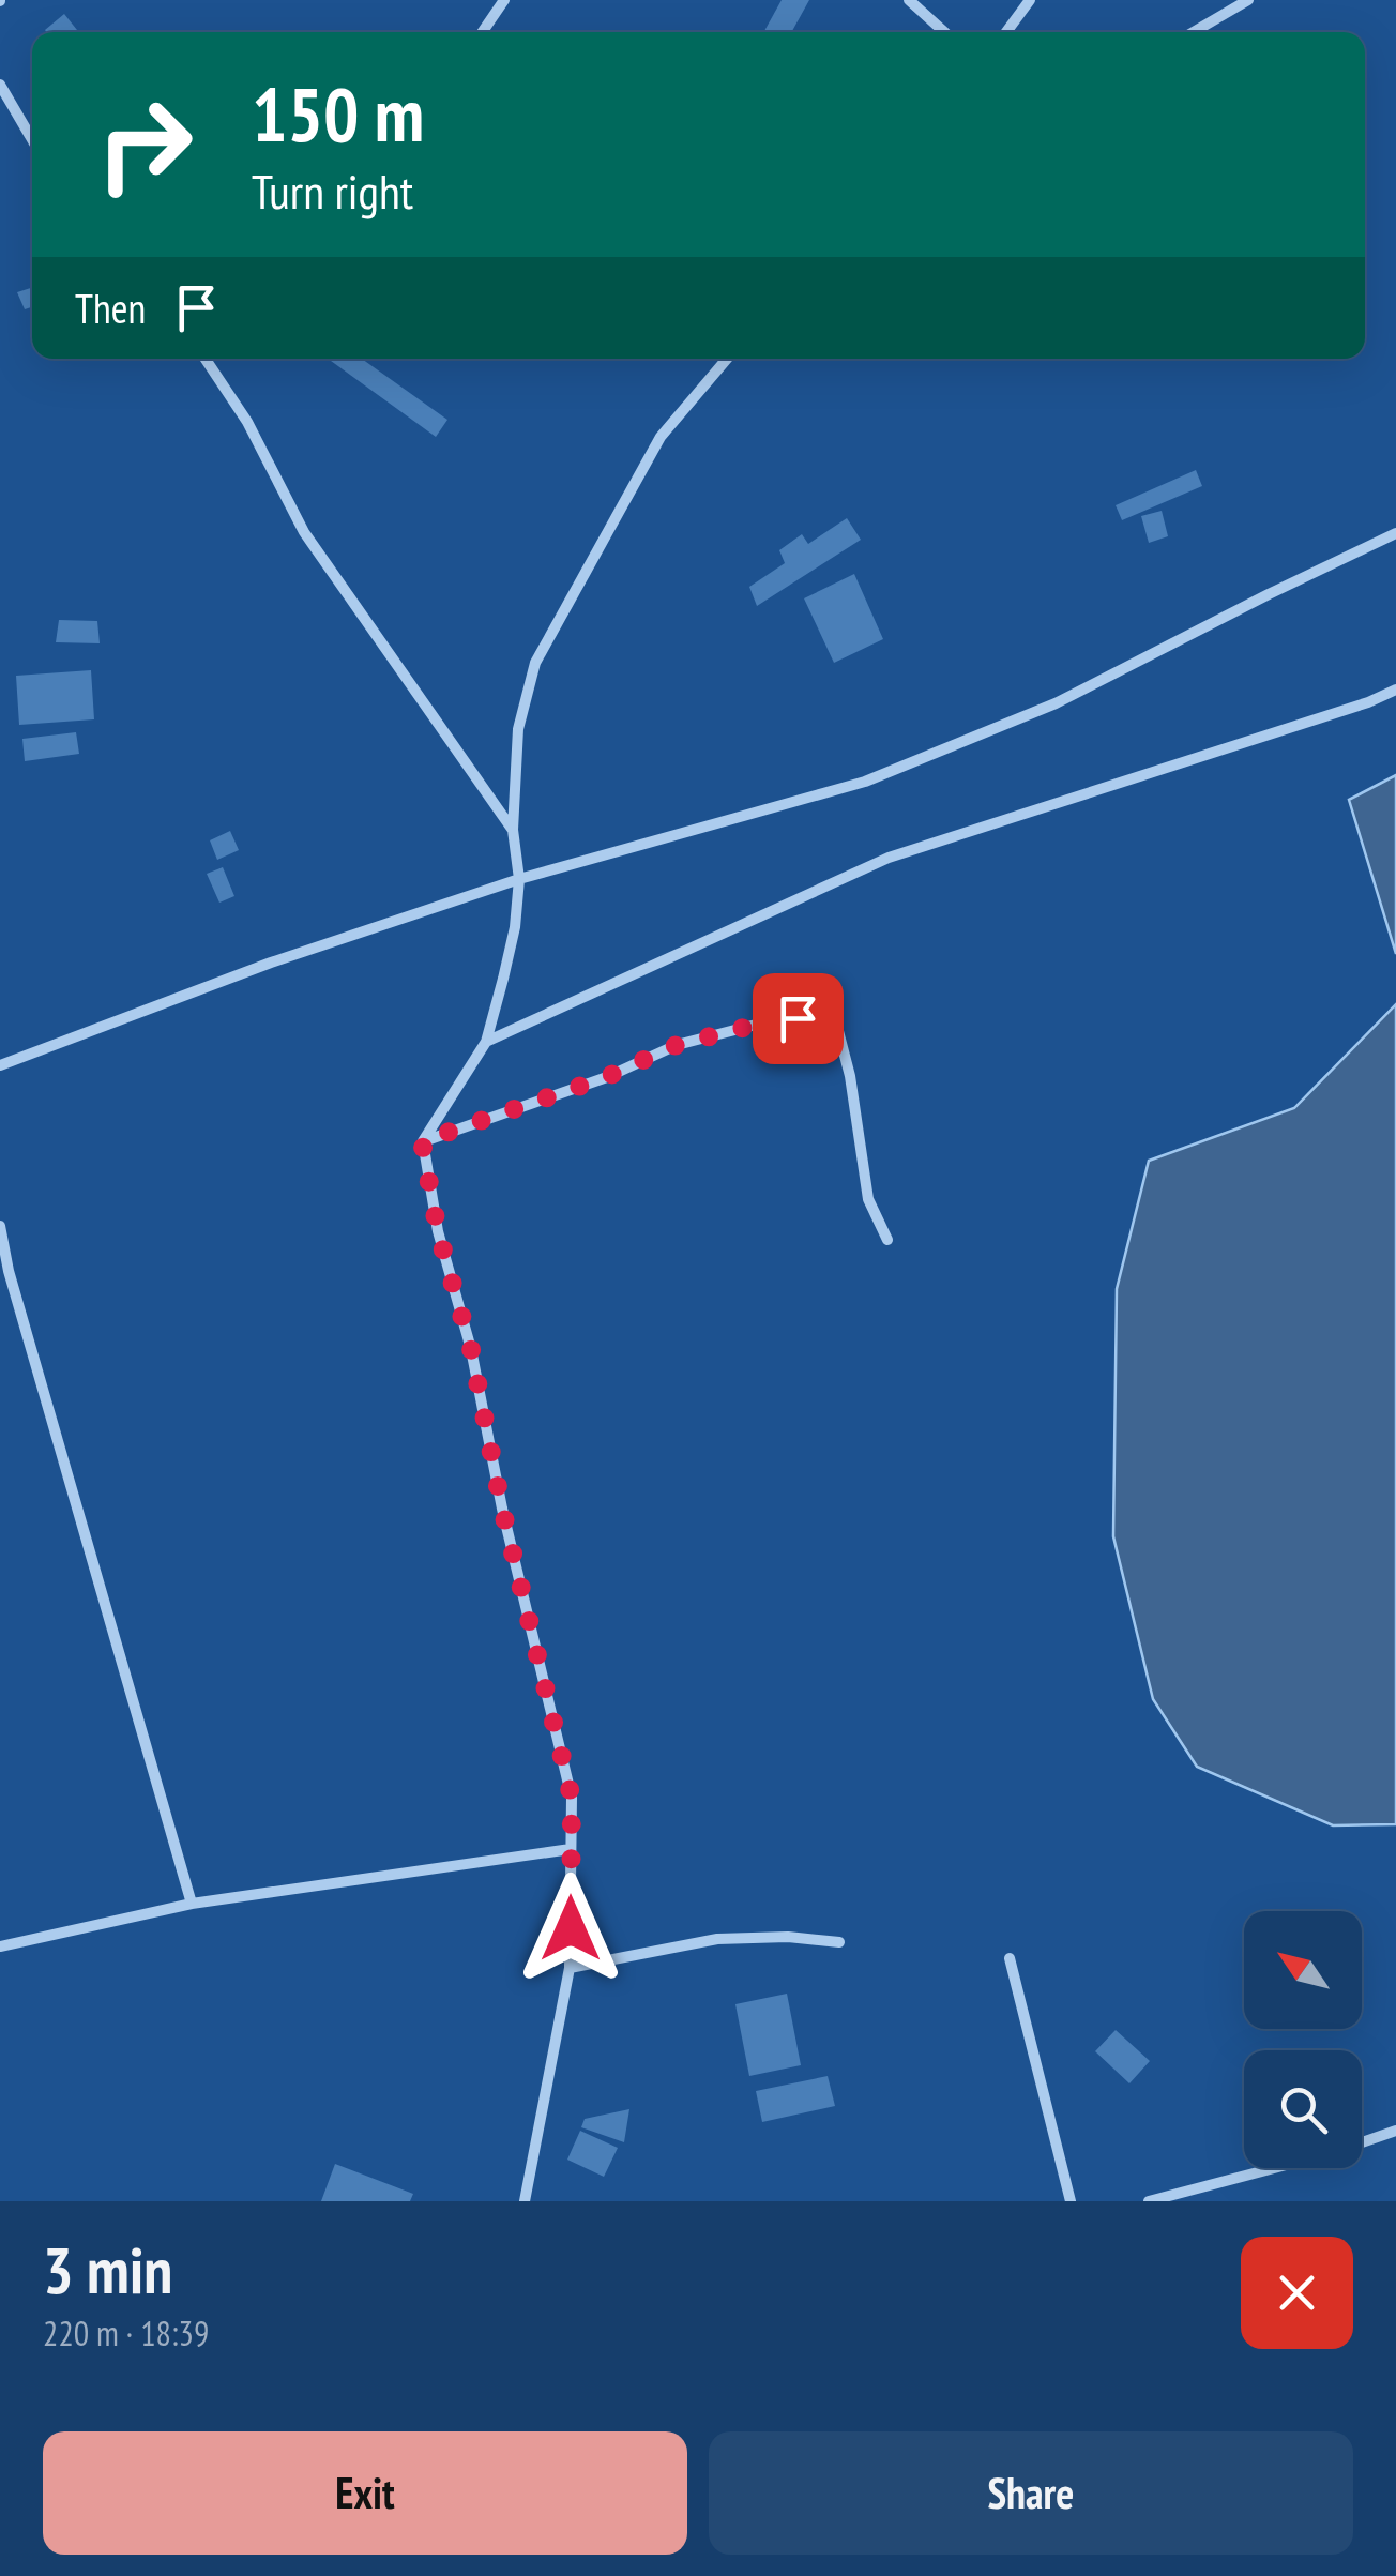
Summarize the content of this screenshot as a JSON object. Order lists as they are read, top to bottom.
{
  "north": "top left",
  "page": {
    "turn": ["150 m", "Turn right"],
    "then": "Then",
    "heading": ["3 min", "220 m · 18:39"],
    "buttons": ["Exit", "Share"]
  }
}
